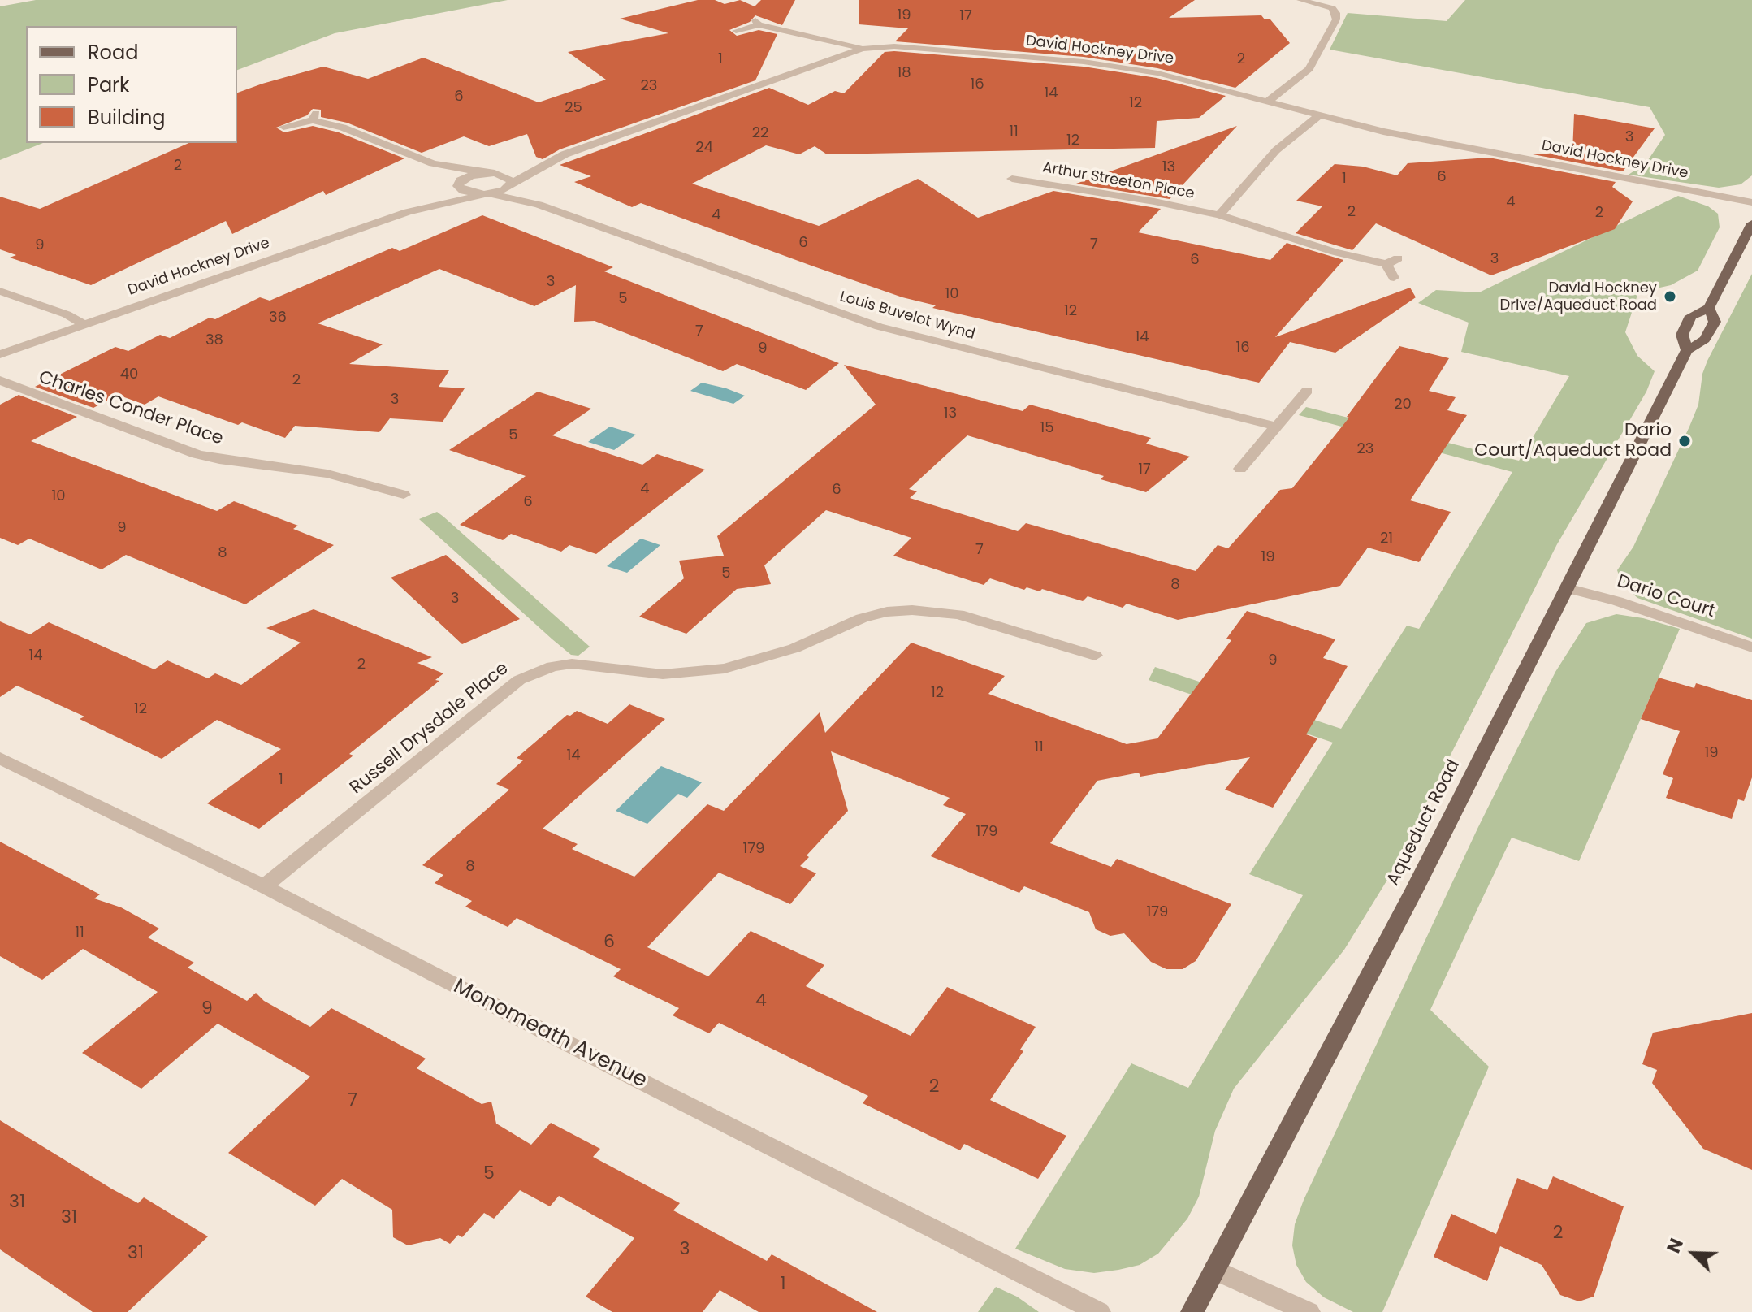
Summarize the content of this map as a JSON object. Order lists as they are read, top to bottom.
{
  "streets": {
    "main road": ["Aqueduct Road"],
    "street": [
      "David Hockney Drive",
      "Arthur Streeton Place",
      "Louis Buvelot Wynd",
      "Charles Conder Place",
      "Dario Court",
      "Russell Drysdale Place",
      "Monomeath Avenue"
    ]
  },
  "crossings": [
    ["David Hockney Drive", "Louis Buvelot Wynd"],
    ["Dario Court", "Aqueduct Road"],
    ["Russell Drysdale Place", "Monomeath Avenue"]
  ],
  "places": ["David Hockney Drive/Aqueduct Road", "Dario Court/Aqueduct Road"],
  "house_numbers": [
    "19",
    "17",
    "1",
    "2",
    "18",
    "16",
    "23",
    "14",
    "6",
    "12",
    "25",
    "11",
    "22",
    "3",
    "12",
    "24",
    "2",
    "13",
    "6",
    "1",
    "4",
    "2",
    "2",
    "4",
    "6",
    "7",
    "9",
    "3",
    "6",
    "3",
    "10",
    "5",
    "12",
    "36",
    "7",
    "14",
    "38",
    "16",
    "9",
    "40",
    "2",
    "3",
    "20",
    "13",
    "15",
    "5",
    "23",
    "17",
    "4",
    "6",
    "10",
    "6",
    "9",
    "21",
    "7",
    "8",
    "19",
    "5",
    "8",
    "3",
    "14",
    "9",
    "2",
    "12",
    "12",
    "11",
    "19",
    "14",
    "1",
    "179",
    "179",
    "8",
    "179",
    "11",
    "6",
    "4",
    "9",
    "2",
    "7",
    "5",
    "31",
    "31",
    "2",
    "3",
    "31",
    "1"
  ],
  "legend": ["Road", "Park", "Building"],
  "north": "top left"
}
